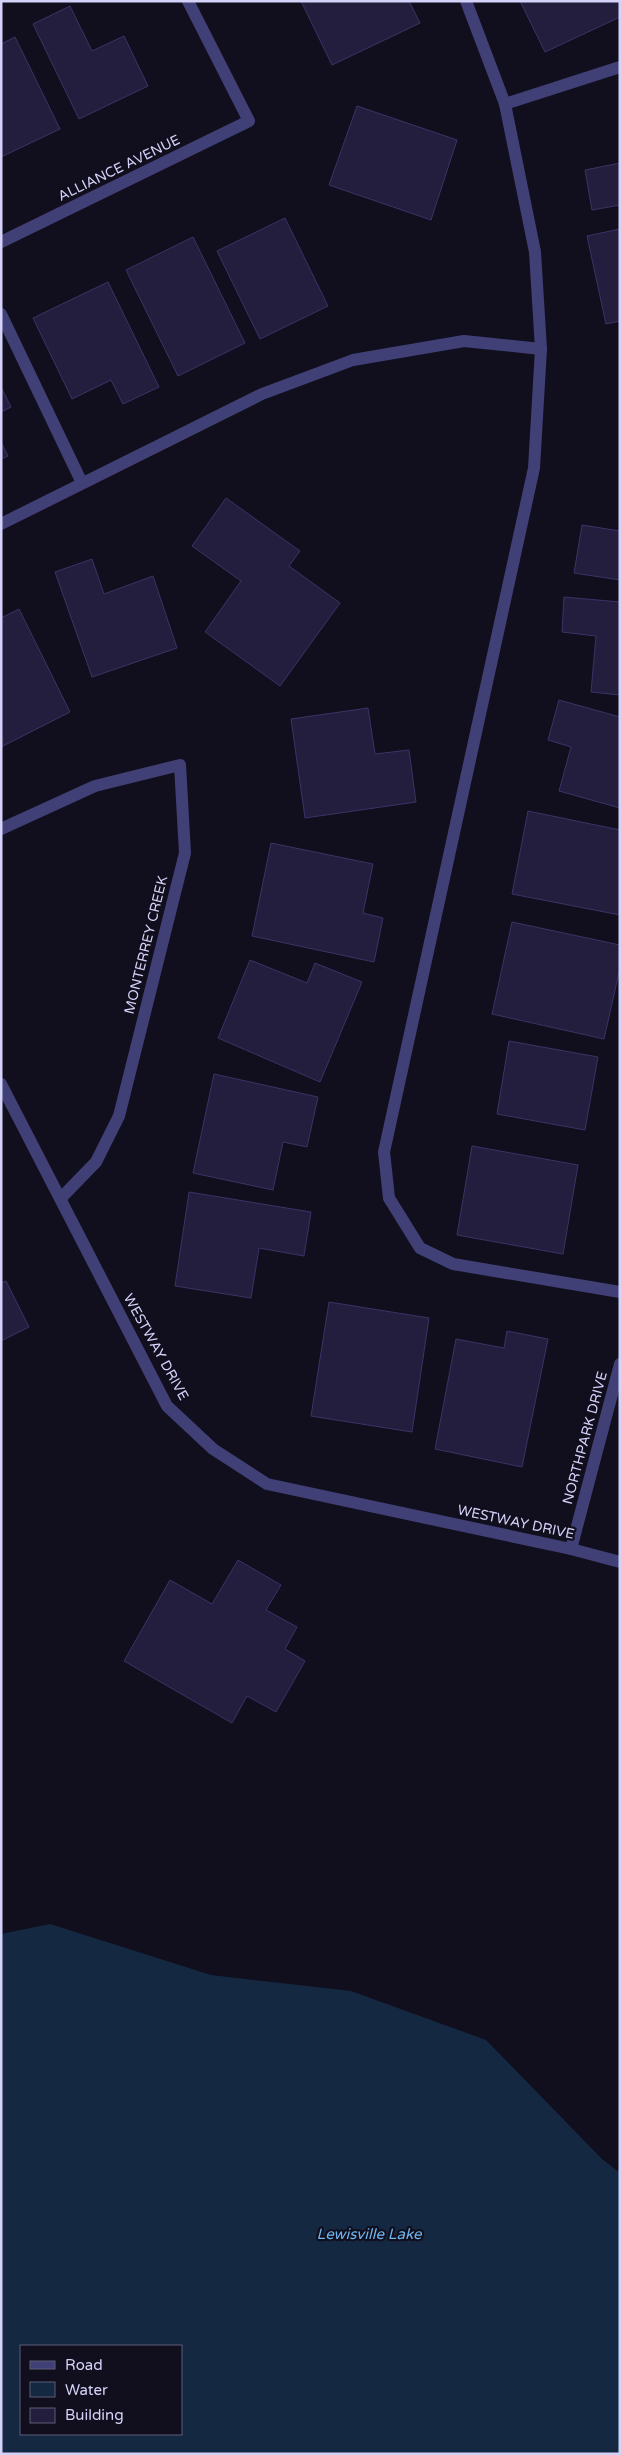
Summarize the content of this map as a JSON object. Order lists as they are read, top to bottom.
{
  "streets": {
    "street": [
      "ALLIANCE AVENUE",
      "MONTERREY CREEK",
      "WESTWAY DRIVE",
      "NORTHPARK DRIVE"
    ]
  },
  "crossings": [
    ["MONTERREY CREEK", "WESTWAY DRIVE"],
    ["WESTWAY DRIVE", "NORTHPARK DRIVE"]
  ],
  "water": ["Lewisville Lake"],
  "legend": ["Road", "Water", "Building"]
}
